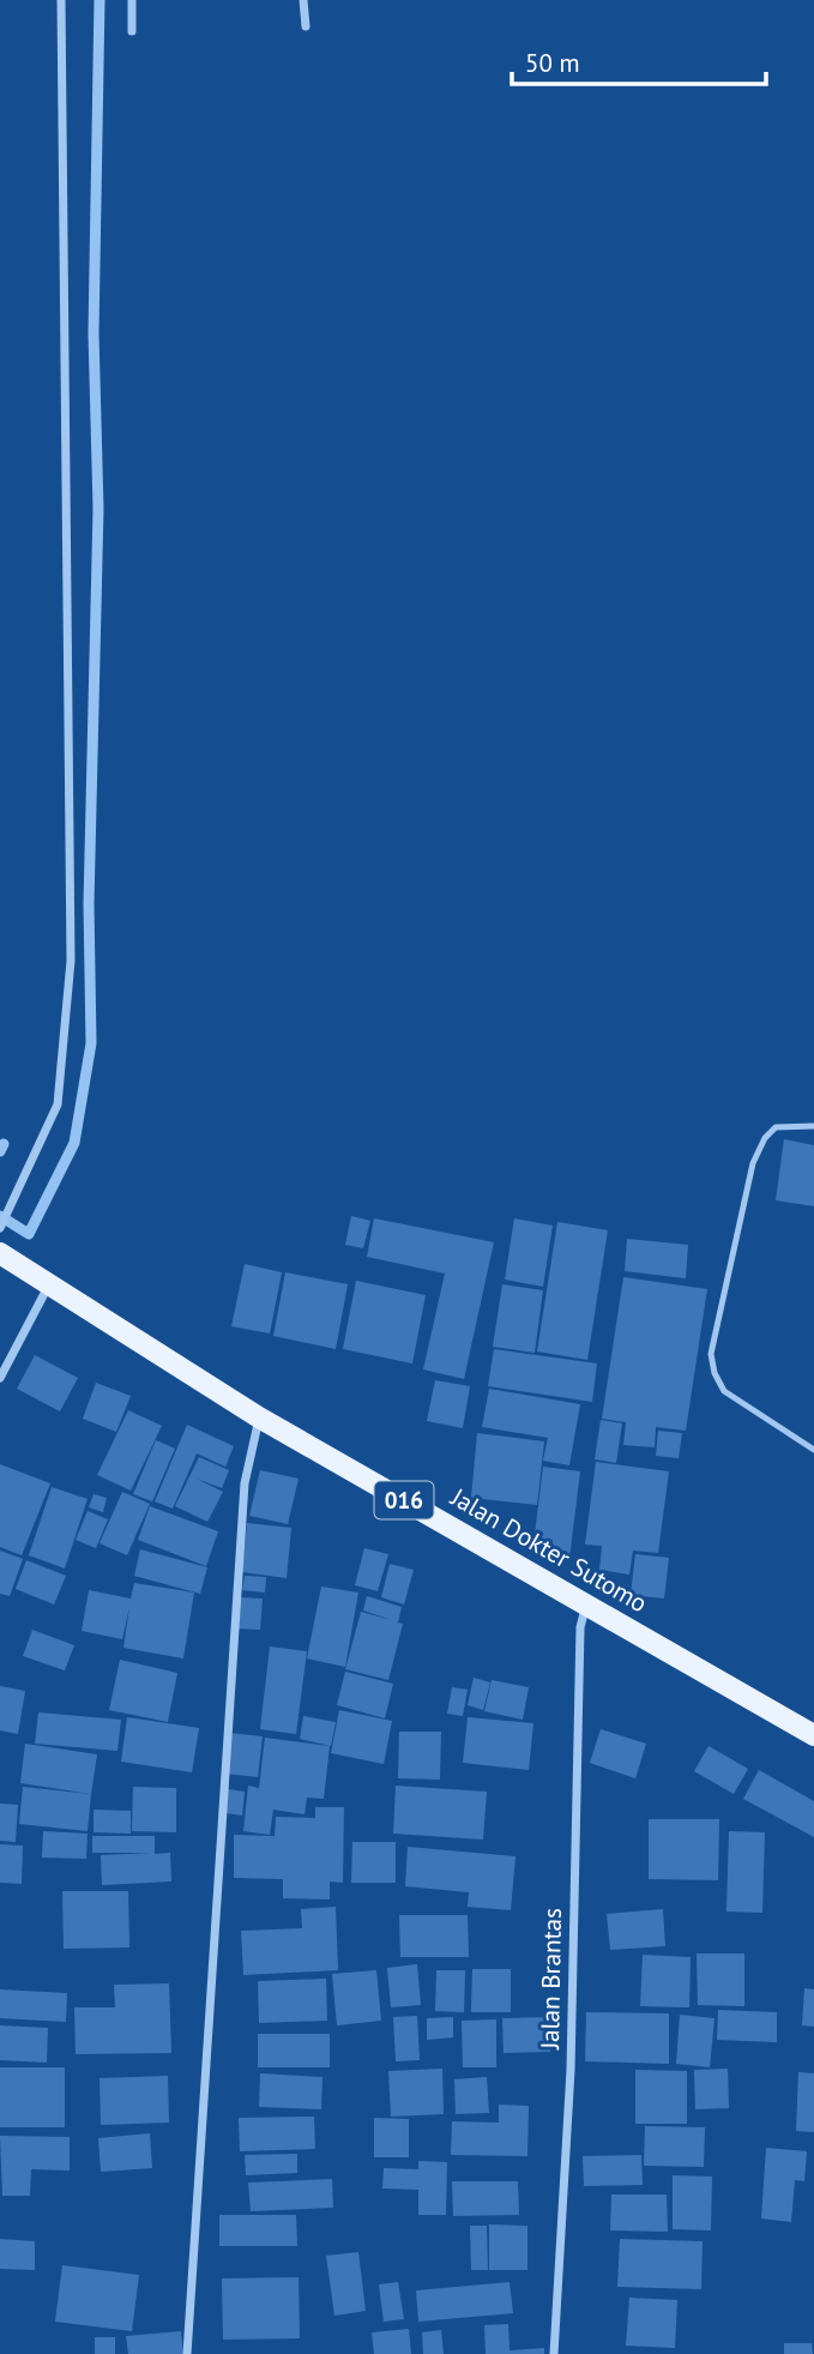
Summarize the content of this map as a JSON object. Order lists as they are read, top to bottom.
{
  "streets": {
    "main road": ["016", "Jalan Dokter Sutomo"],
    "street": ["Jalan Brantas"]
  },
  "crossings": [
    ["Jalan Dokter Sutomo", "Jalan Brantas"]
  ],
  "scale_bar": "50 m"
}
